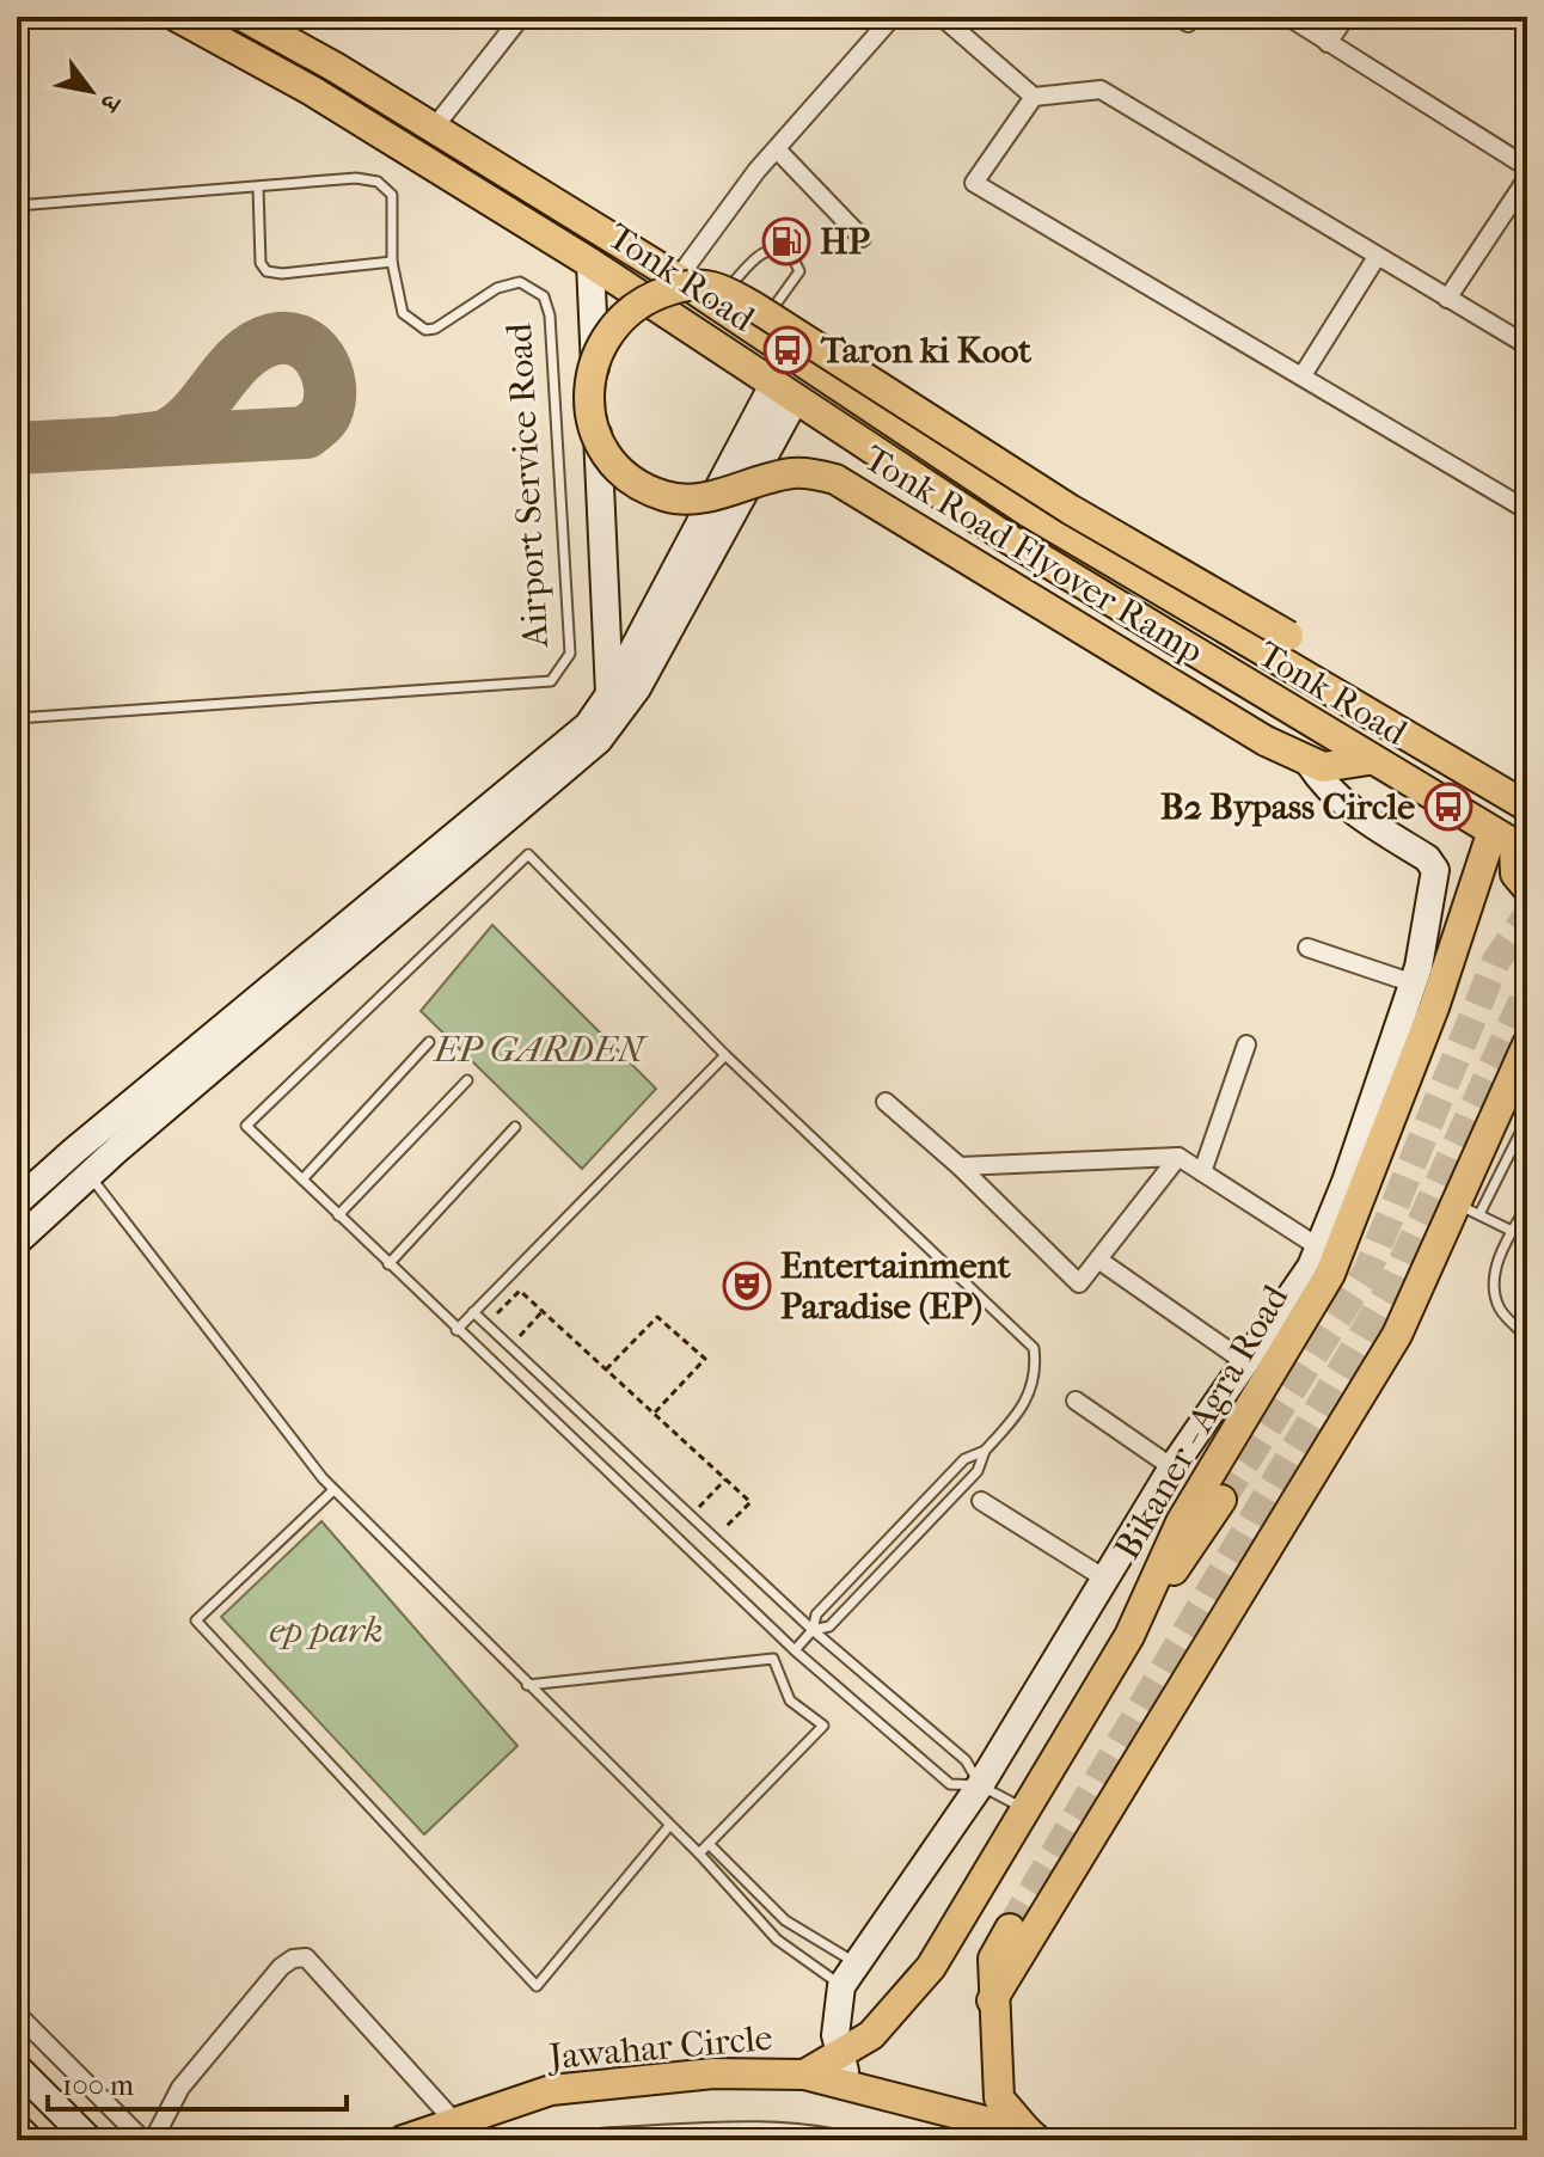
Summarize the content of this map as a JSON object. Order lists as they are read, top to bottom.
{
  "streets": {
    "main road": [
      "Tonk Road",
      "Tonk Road Flyover Ramp",
      "Bikaner - Agra Road",
      "Jawahar Circle"
    ],
    "lane": ["Airport Service Road"]
  },
  "crossings": [
    ["Tonk Road", "Tonk Road Flyover Ramp"],
    ["Tonk Road", "Bikaner - Agra Road"],
    ["Bikaner - Agra Road", "Jawahar Circle"]
  ],
  "parks": ["EP GARDEN", "ep park"],
  "places": {
    "fuel station": ["HP"],
    "bus stop": ["Taron ki Koot", "B2 Bypass Circle"],
    "theatre": ["Entertainment Paradise (EP)"]
  },
  "scale_bar": "100 m",
  "north": "bottom right"
}
